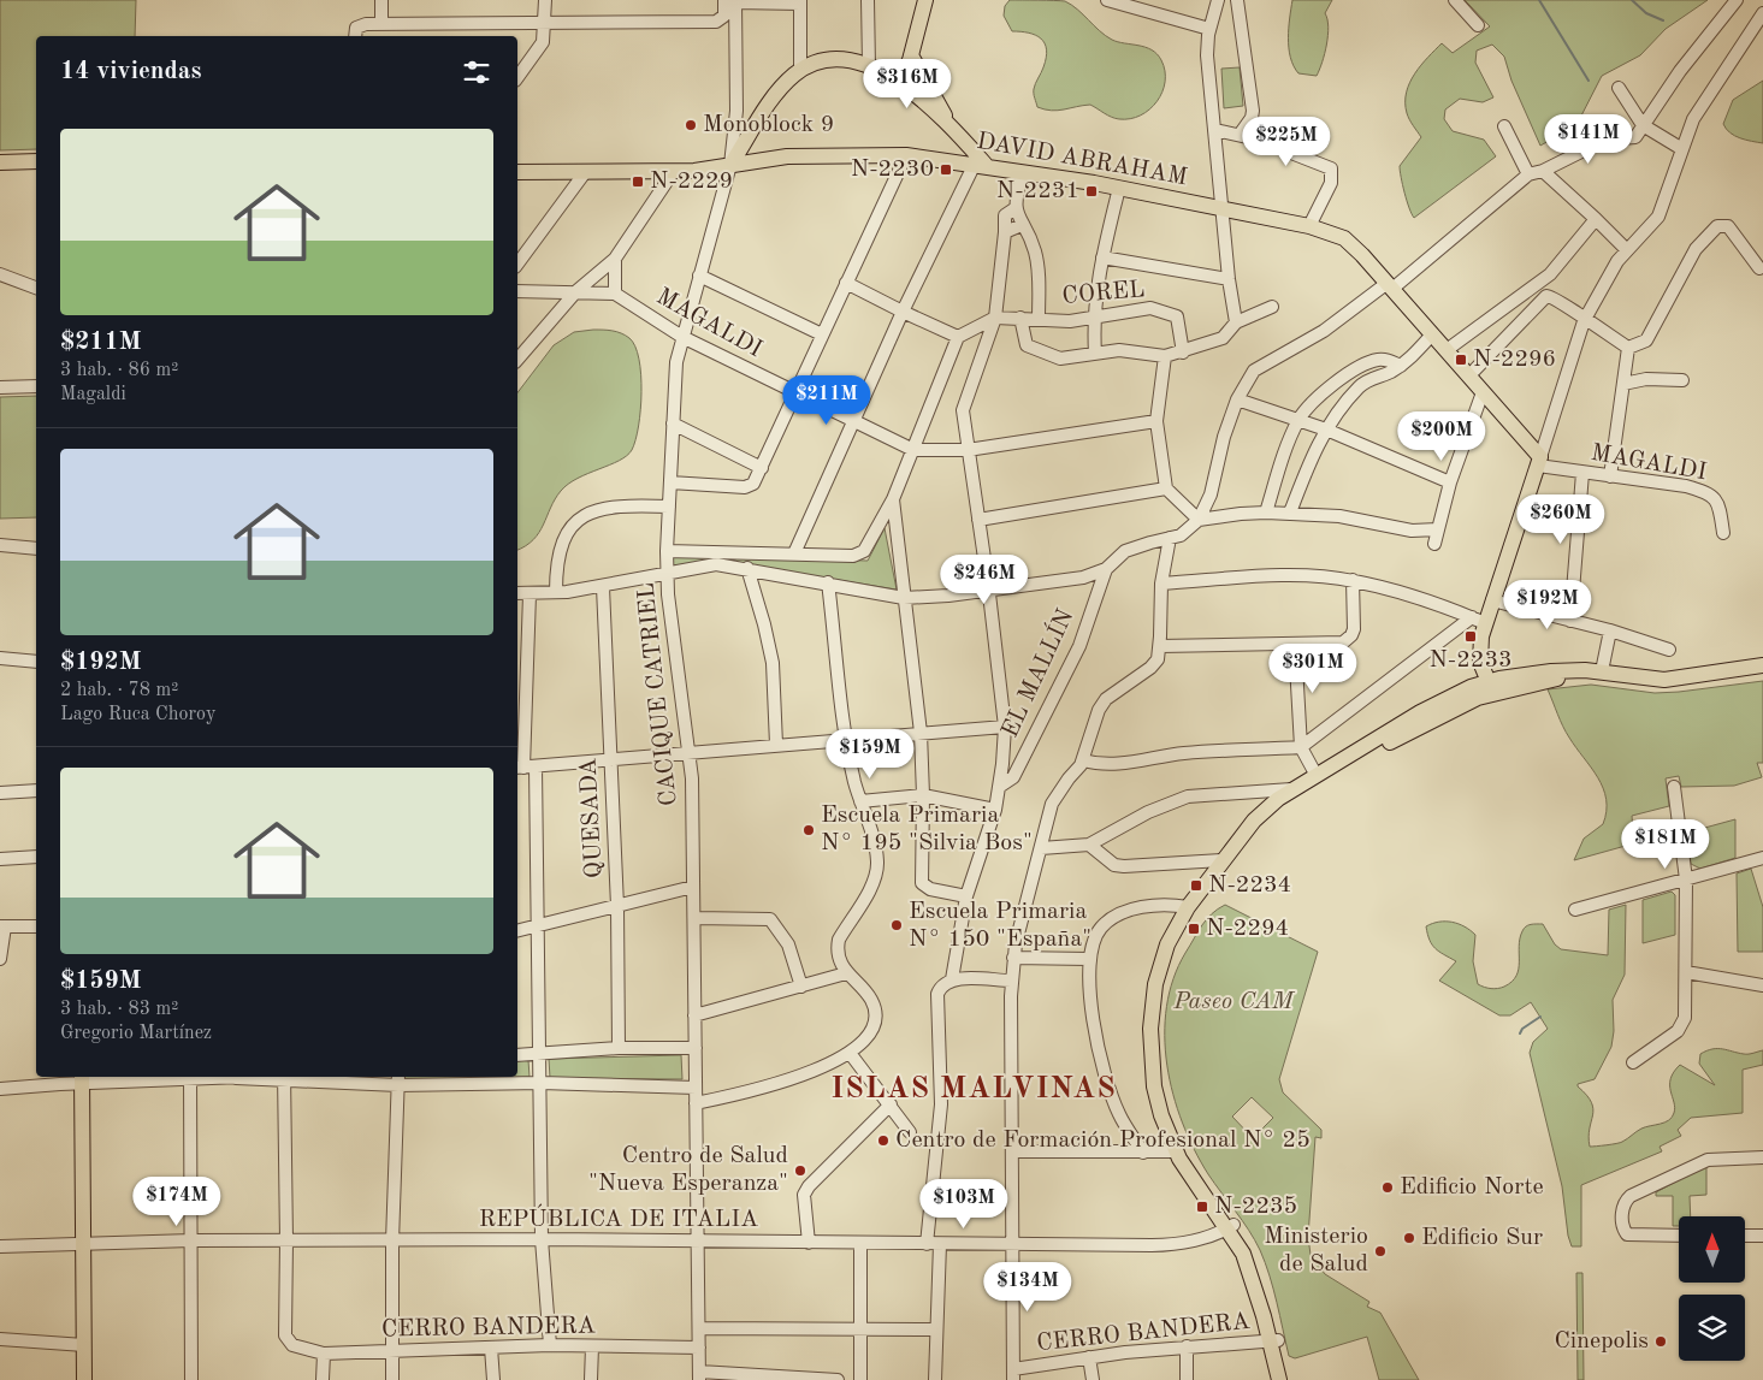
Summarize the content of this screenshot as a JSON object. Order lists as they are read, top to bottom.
{
  "streets": {
    "main road": ["DAVID ABRAHAM"],
    "street": [
      "COREL",
      "MAGALDI",
      "EL MALLÍN",
      "CACIQUE CATRIEL",
      "QUESADA",
      "REPÚBLICA DE ITALIA",
      "CERRO BANDERA"
    ]
  },
  "crossings": [
    ["DAVID ABRAHAM", "MAGALDI"],
    ["DAVID ABRAHAM", "CACIQUE CATRIEL"],
    ["MAGALDI", "CACIQUE CATRIEL"],
    ["CACIQUE CATRIEL", "REPÚBLICA DE ITALIA"],
    ["CACIQUE CATRIEL", "CERRO BANDERA"],
    ["REPÚBLICA DE ITALIA", "CERRO BANDERA"]
  ],
  "districts": ["ISLAS MALVINAS"],
  "parks": ["Paseo CAM"],
  "places": {
    "other": [
      "Monoblock 9",
      "Escuela Primaria N° 195 \"Silvia Bos\"",
      "Escuela Primaria N° 150 \"España\"",
      "Centro de Formación Profesional N° 25",
      "Centro de Salud \"Nueva Esperanza\"",
      "Edificio Norte",
      "Edificio Sur",
      "Ministerio de Salud",
      "Cinepolis"
    ],
    "transit": [
      "N-2230",
      "N-2229",
      "N-2231",
      "N-2296",
      "N-2233",
      "N-2234",
      "N-2294",
      "N-2235"
    ]
  },
  "north": "top",
  "page": {
    "heading": "14 viviendas",
    "price": [
      "$316M",
      "$141M",
      "$225M",
      "$211M",
      "$200M",
      "$260M",
      "$246M",
      "$192M",
      "$301M",
      "$159M",
      "$181M",
      "$174M",
      "$103M",
      "$134M"
    ],
    "list": [
      {
        "name": "$211M",
        "note": "3 hab. · 86 m² · Magaldi"
      },
      {
        "name": "$192M",
        "note": "2 hab. · 78 m² · Lago Ruca Choroy"
      },
      {
        "name": "$159M",
        "note": "3 hab. · 83 m² · Gregorio Martínez"
      }
    ]
  }
}
